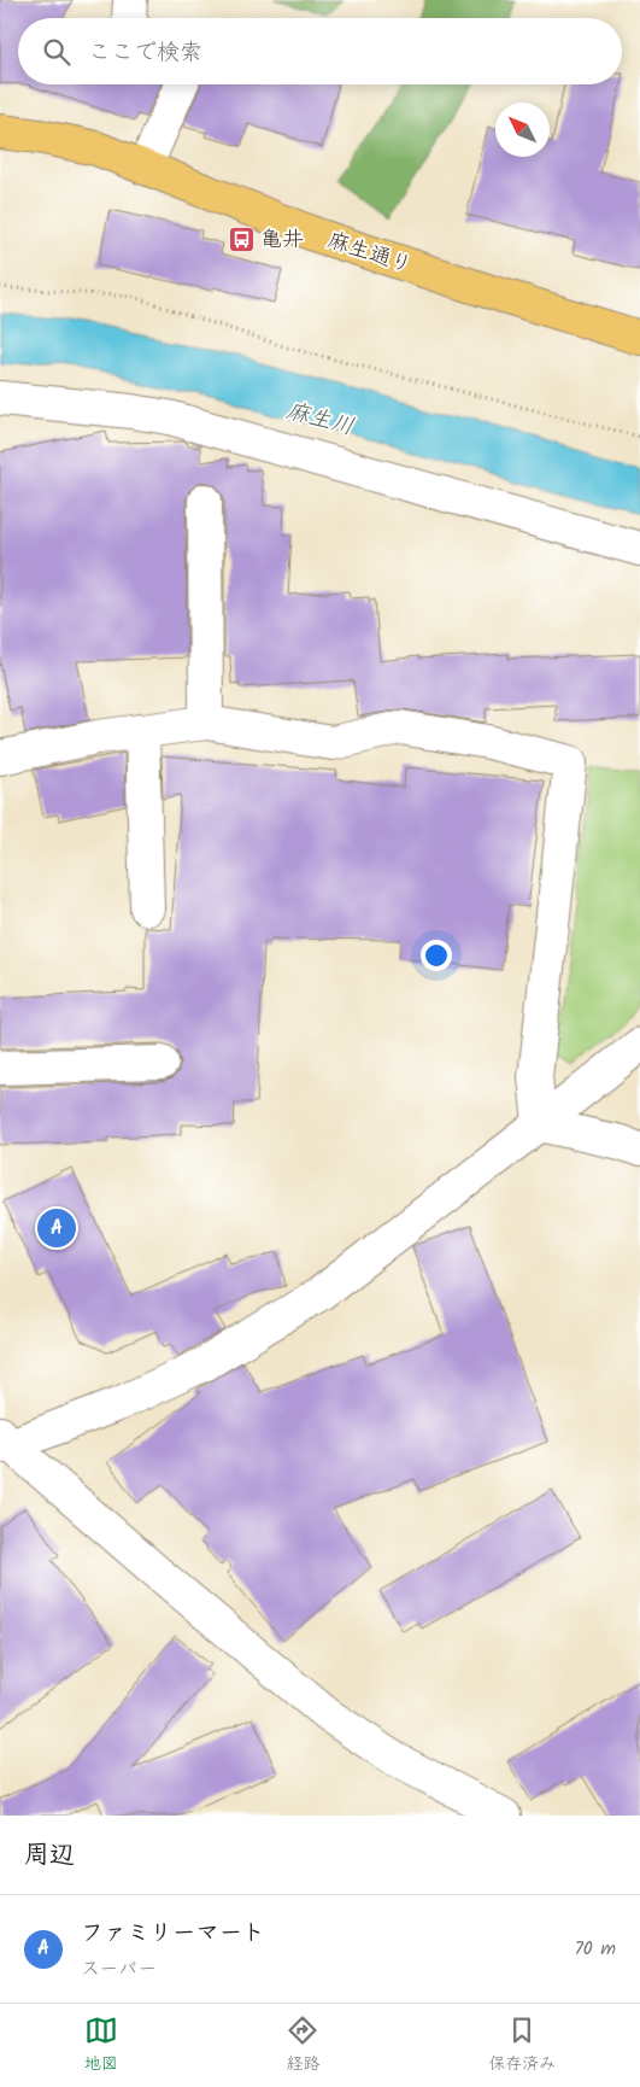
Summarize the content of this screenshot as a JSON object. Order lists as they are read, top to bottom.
{
  "streets": {
    "main road": ["麻生通り"]
  },
  "water": ["麻生川"],
  "places": {
    "bus stop": ["亀井"]
  },
  "north": "top left",
  "page": {
    "search": "ここで検索",
    "pins": "A",
    "heading": "周辺",
    "list": [
      {
        "mark": "A",
        "name": "ファミリーマート",
        "note": "スーパー",
        "value": "70 m"
      }
    ],
    "nav": ["地図", "経路", "保存済み"]
  }
}
